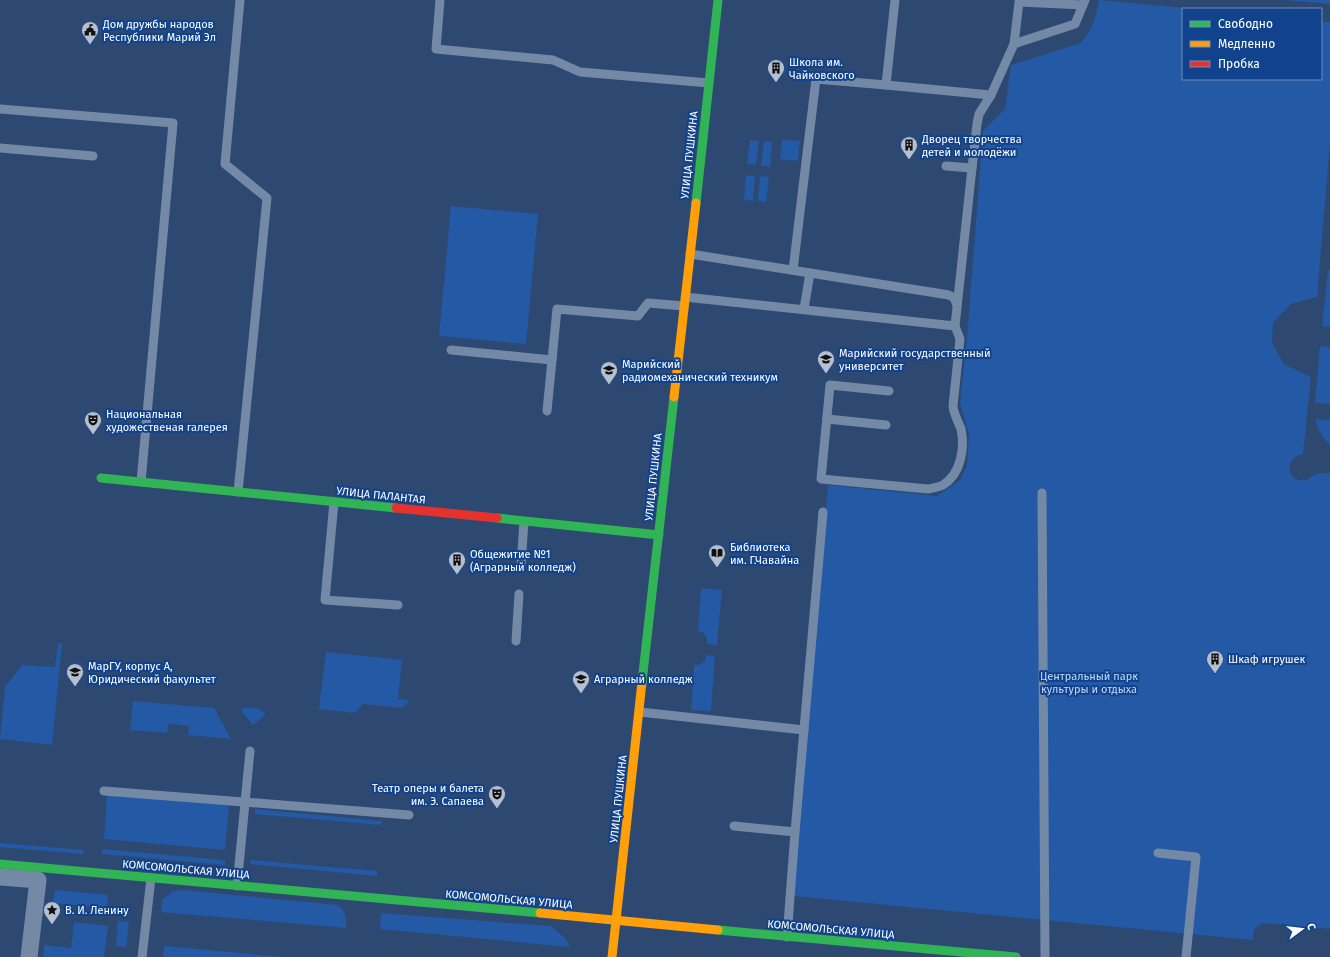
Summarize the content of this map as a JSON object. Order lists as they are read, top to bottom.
{
  "streets": {
    "street": ["УЛИЦА ПУШКИНА", "УЛИЦА ПАЛАНТАЯ", "КОМСОМОЛЬСКАЯ УЛИЦА"]
  },
  "crossings": [
    ["УЛИЦА ПУШКИНА", "УЛИЦА ПАЛАНТАЯ"],
    ["УЛИЦА ПУШКИНА", "КОМСОМОЛЬСКАЯ УЛИЦА"]
  ],
  "parks": ["Центральный парк культуры и отдыха"],
  "places": {
    "public building": ["Дом дружбы народов Республики Марий Эл"],
    "building": [
      "Школа им. Чайковского",
      "Дворец творчества детей и молодёжи",
      "Общежитие №1 (Аграрный колледж)",
      "Шкаф игрушек"
    ],
    "school or university": [
      "Марийский государственный университет",
      "Марийский радиомеханический техникум",
      "МарГУ, корпус А, Юридический факультет",
      "Аграрный колледж"
    ],
    "theatre": ["Национальная художественая галерея", "Театр оперы и балета им. Э. Сапаева"],
    "library": ["Библиотека им. Г.Чавайна"],
    "place": ["В. И. Ленину"]
  },
  "legend": ["Свободно", "Медленно", "Пробка"],
  "north": "right"
}
